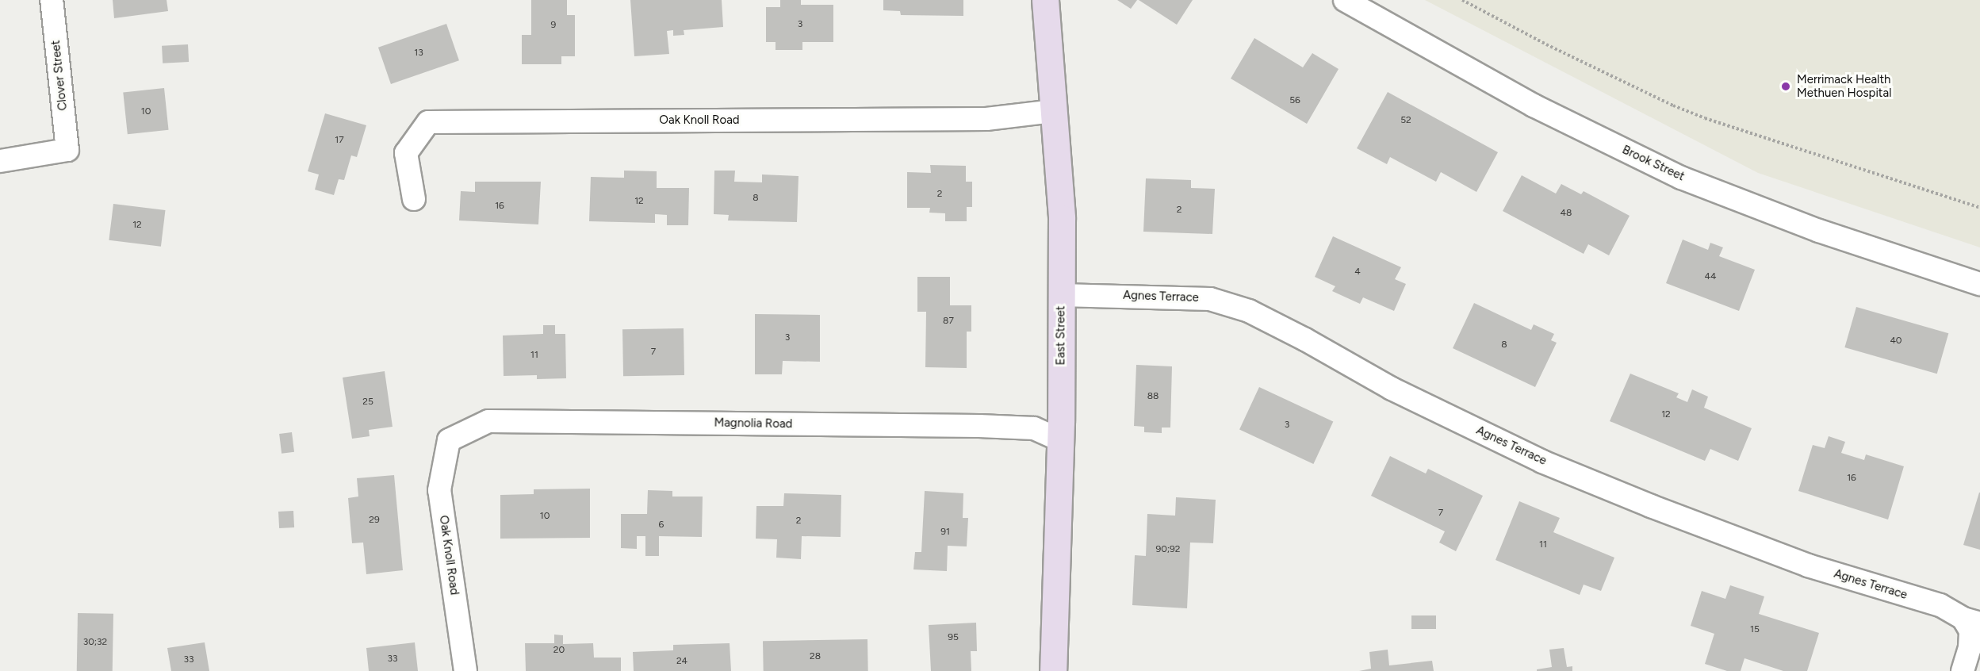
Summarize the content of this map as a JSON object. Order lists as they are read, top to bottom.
{
  "streets": {
    "main road": ["East Street"],
    "street": [
      "Clover Street",
      "Oak Knoll Road",
      "Brook Street",
      "Agnes Terrace",
      "Magnolia Road"
    ]
  },
  "crossings": [
    ["Oak Knoll Road", "East Street"],
    ["Oak Knoll Road", "Magnolia Road"],
    ["Agnes Terrace", "East Street"],
    ["East Street", "Magnolia Road"]
  ],
  "places": ["Merrimack Health Methuen Hospital"],
  "house_numbers": [
    "3",
    "9",
    "13",
    "56",
    "10",
    "52",
    "17",
    "2",
    "8",
    "12",
    "16",
    "2",
    "48",
    "12",
    "4",
    "44",
    "87",
    "3",
    "40",
    "8",
    "7",
    "11",
    "88",
    "25",
    "12",
    "3",
    "16",
    "7",
    "10",
    "29",
    "2",
    "6",
    "91",
    "11",
    "90;92",
    "15",
    "95",
    "30;32",
    "20",
    "28",
    "33",
    "33",
    "24"
  ]
}
